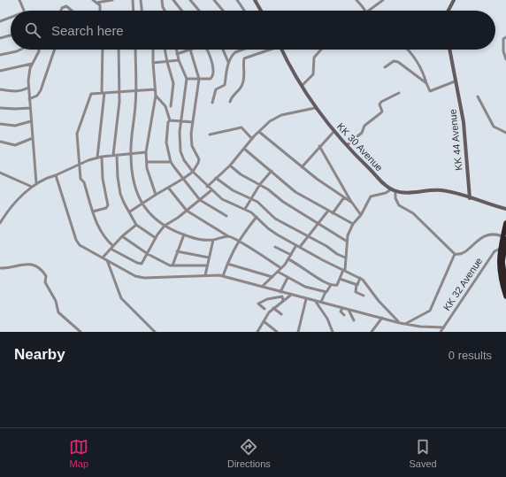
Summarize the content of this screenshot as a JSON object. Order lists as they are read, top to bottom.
{
  "streets": {
    "main road": ["KK 44 Avenue", "KK 30 Avenue"],
    "street": ["KK 32 Avenue"]
  },
  "crossings": [
    ["KK 44 Avenue", "KK 30 Avenue"]
  ],
  "page": {
    "search": "Search here",
    "heading": ["Nearby", "0 results"],
    "nav": ["Map", "Directions", "Saved"]
  }
}
